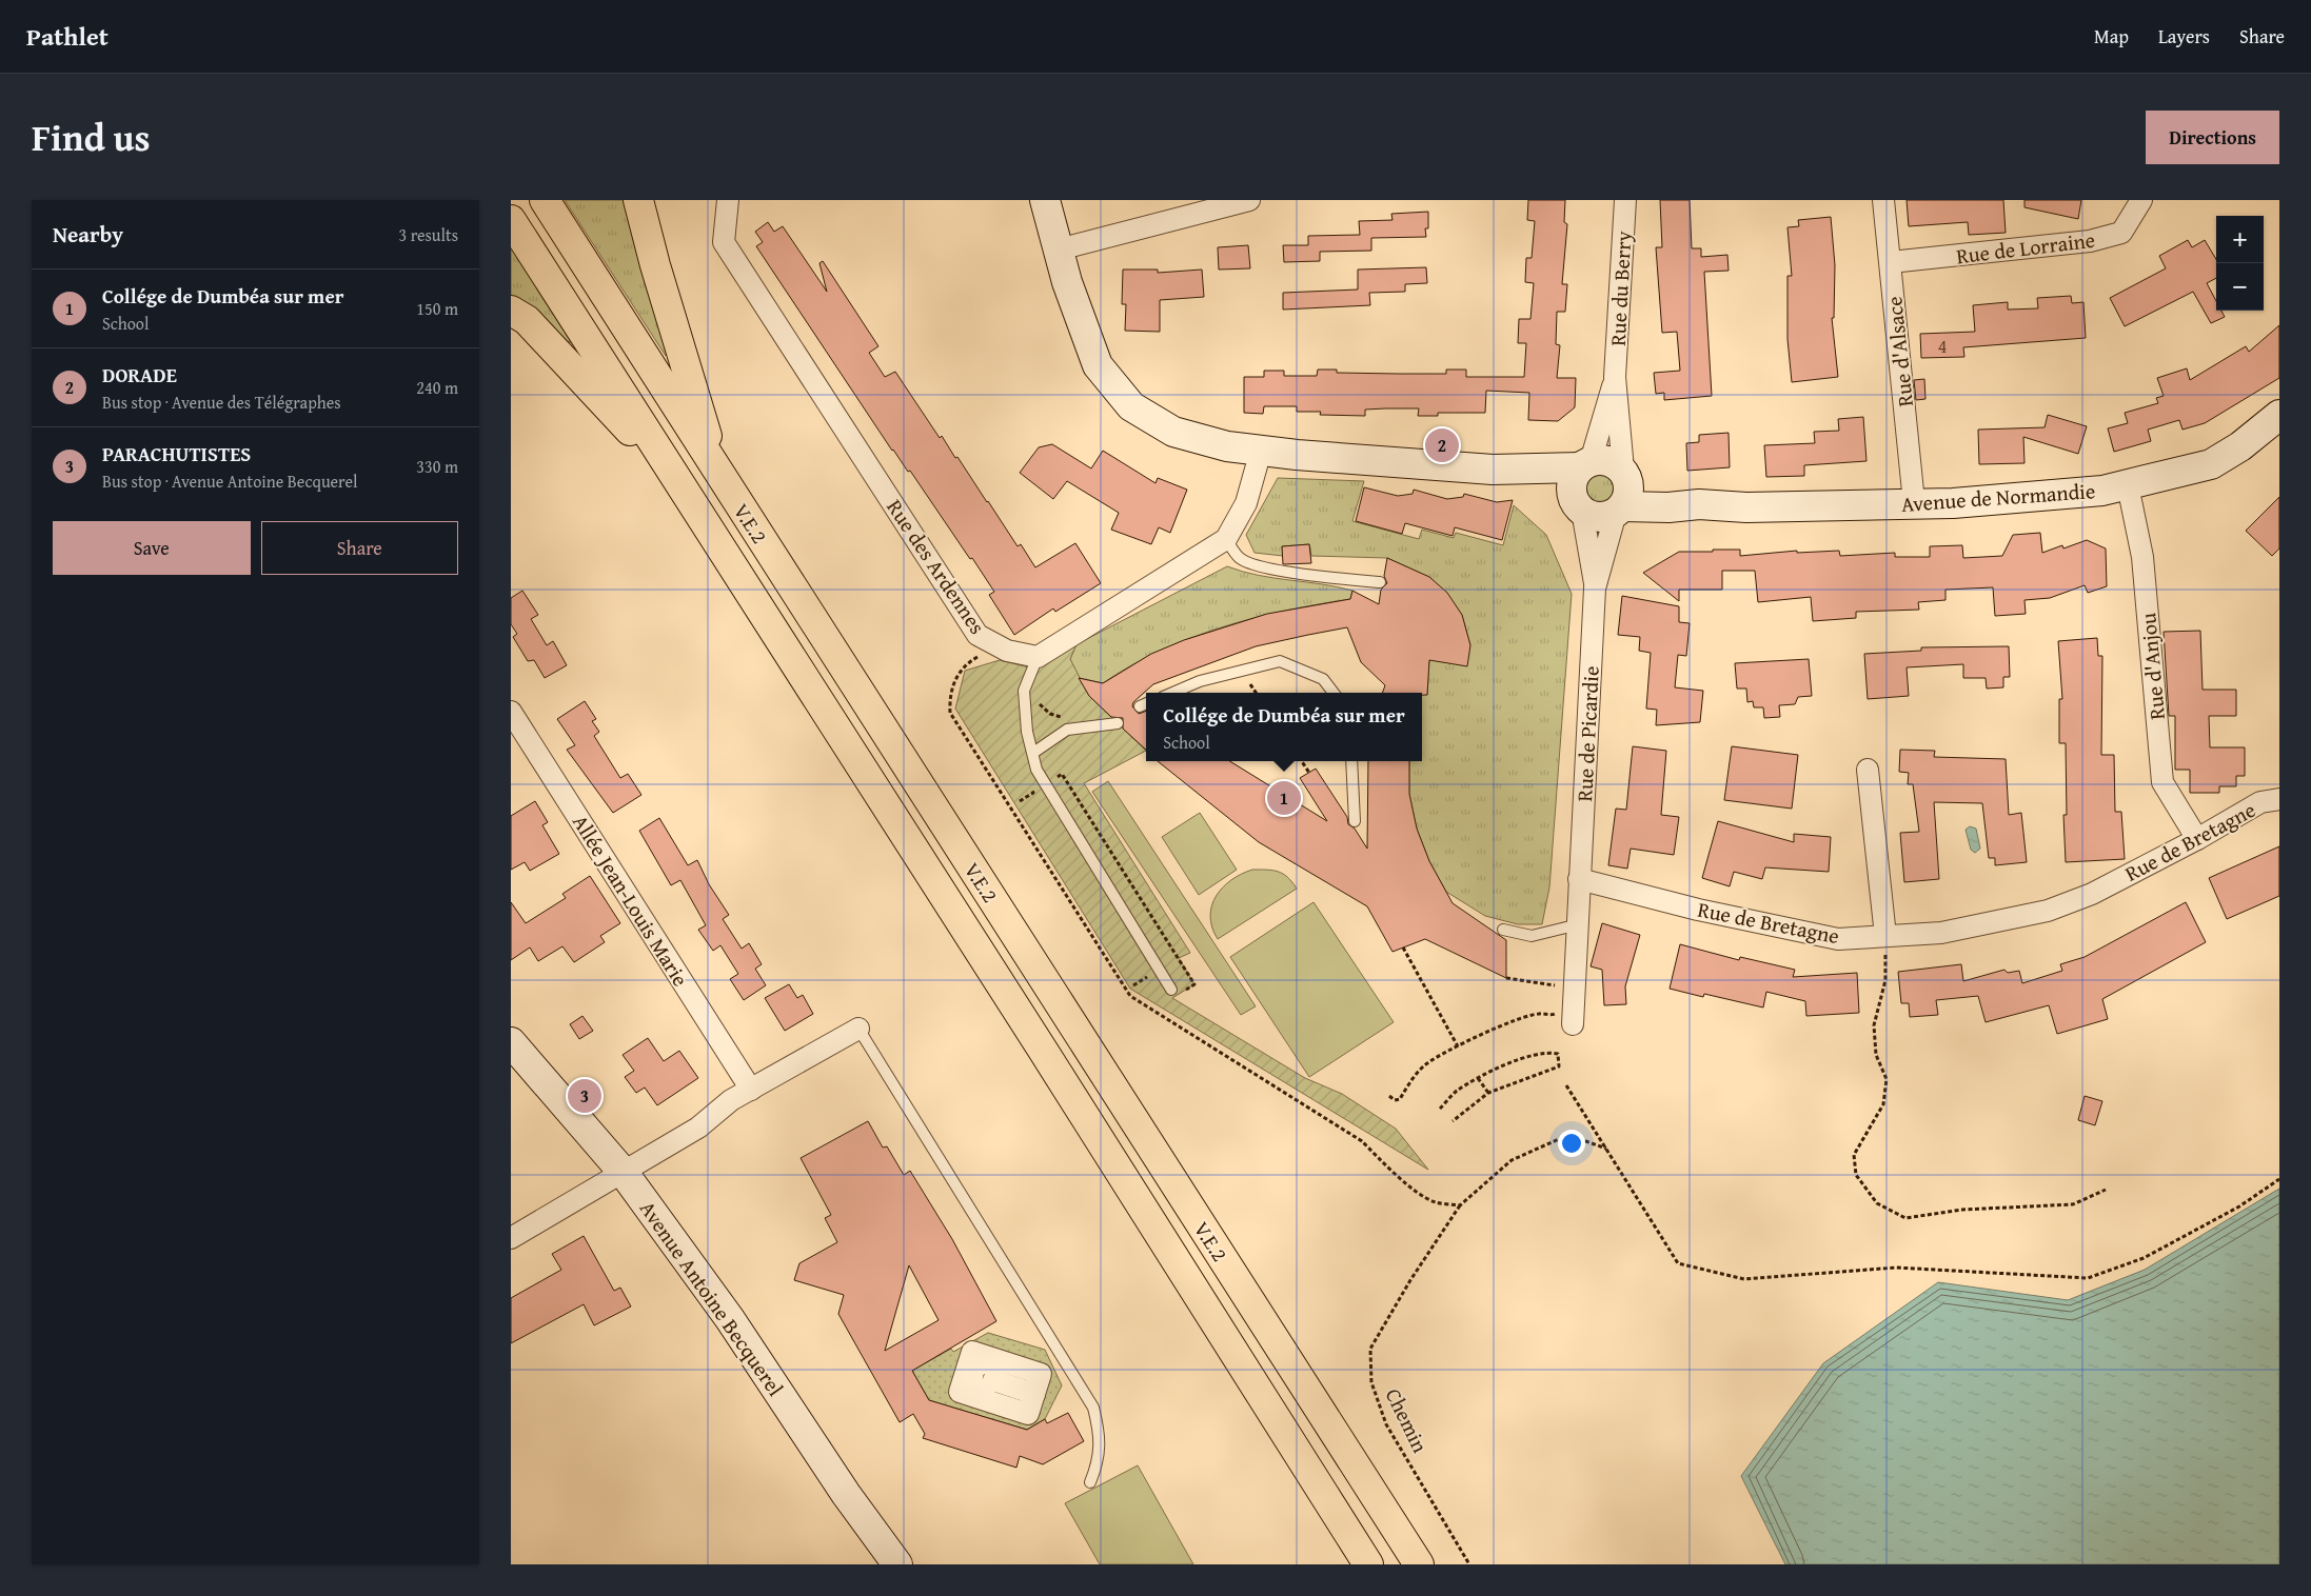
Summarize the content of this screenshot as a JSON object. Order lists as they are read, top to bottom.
{
  "streets": {
    "highway": ["V.E.2"],
    "street": [
      "Rue de Lorraine",
      "Rue du Berry",
      "Rue d'Alsace",
      "Avenue de Normandie",
      "Rue des Ardennes",
      "Rue d'Anjou",
      "Rue de Picardie",
      "Rue de Bretagne",
      "Allée Jean-Louis Marie",
      "Avenue Antoine Becquerel"
    ],
    "path": ["Chemin"]
  },
  "crossings": [
    ["Rue de Lorraine", "Rue d'Alsace"],
    ["Rue du Berry", "Avenue de Normandie"],
    ["Rue du Berry", "Rue de Picardie"],
    ["Rue d'Alsace", "Avenue de Normandie"],
    ["Avenue de Normandie", "Rue d'Anjou"],
    ["Avenue de Normandie", "Rue de Picardie"],
    ["Rue d'Anjou", "Rue de Bretagne"],
    ["Rue de Picardie", "Rue de Bretagne"]
  ],
  "house_numbers": ["4"],
  "page": {
    "header": "Pathlet",
    "nav": ["Map", "Layers", "Share"],
    "title": "Find us",
    "buttons": [
      "Directions",
      ["Save", "Share"]
    ],
    "heading": ["Nearby", "3 results"],
    "map_buttons": ["+", "−"],
    "list": [
      {
        "mark": "1",
        "name": "Collége de Dumbéa sur mer",
        "note": "School",
        "value": "150 m"
      },
      {
        "mark": "2",
        "name": "DORADE",
        "note": "Bus stop · Avenue des Télégraphes",
        "value": "240 m"
      },
      {
        "mark": "3",
        "name": "PARACHUTISTES",
        "note": "Bus stop · Avenue Antoine Becquerel",
        "value": "330 m"
      }
    ],
    "pins": ["2", "1", "3"],
    "popup": ["Collége de Dumbéa sur mer", "School"]
  }
}
